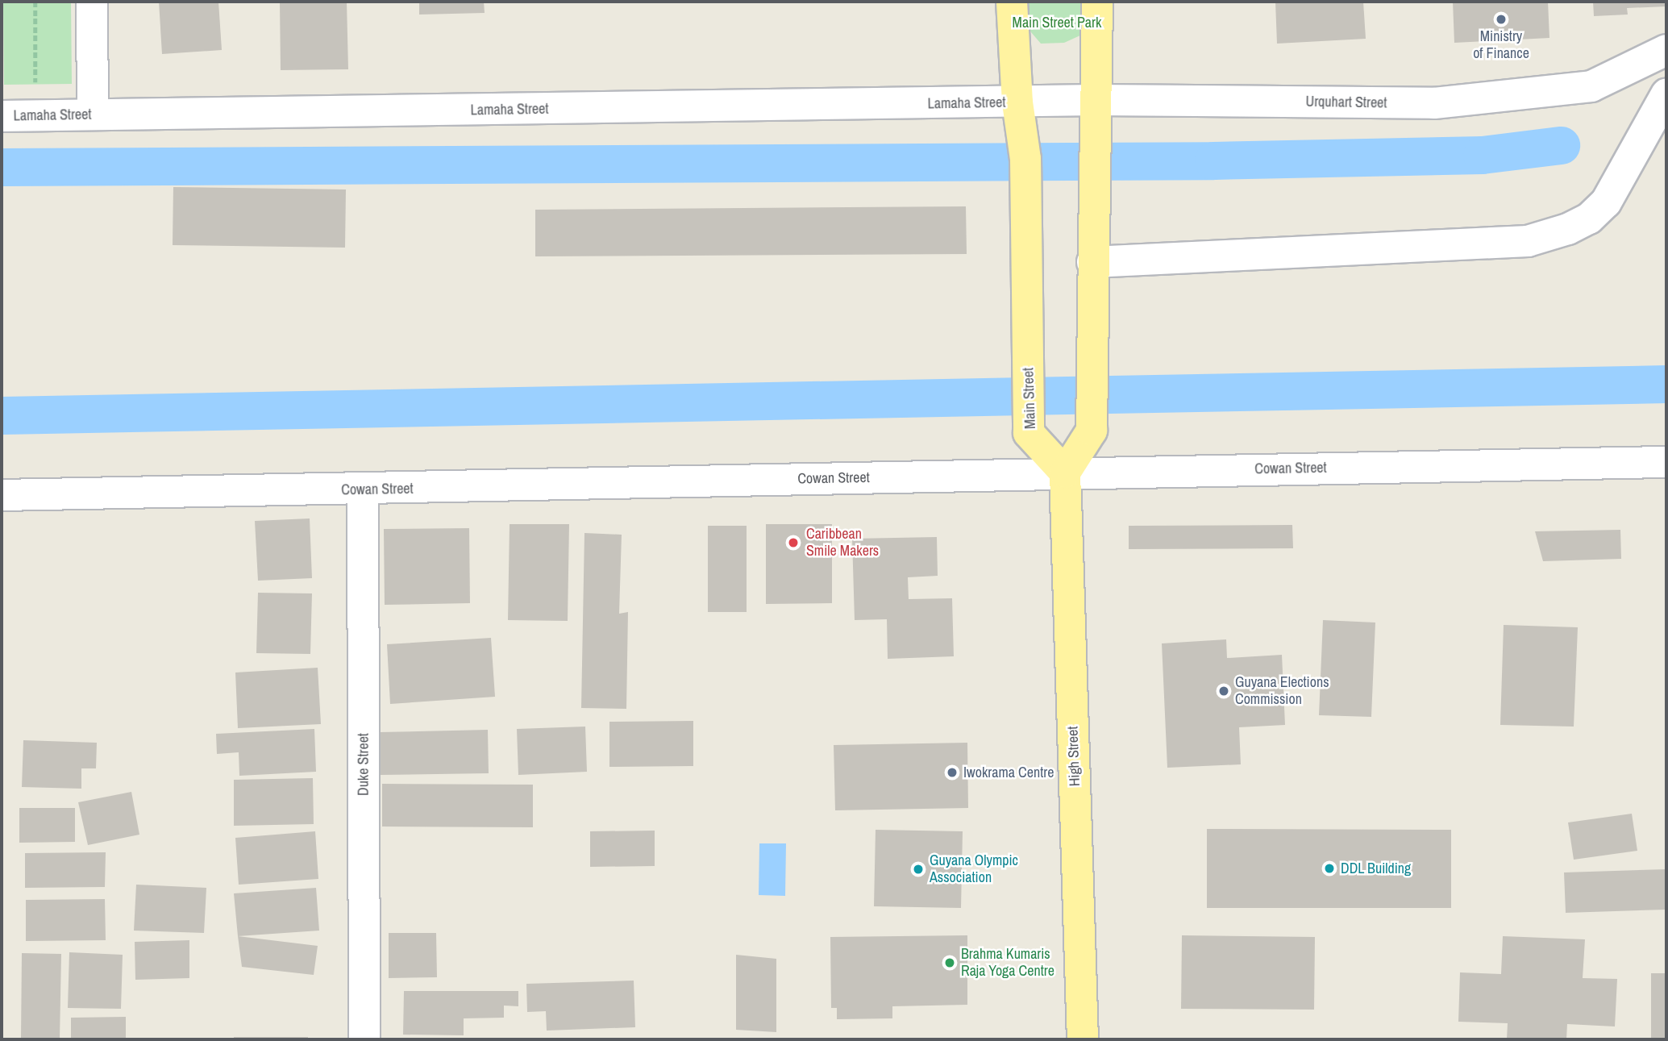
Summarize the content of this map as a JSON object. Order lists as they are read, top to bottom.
{
  "streets": {
    "main road": ["Main Street", "High Street"],
    "street": [
      "Urquhart Street",
      "Lamaha Street",
      "Cowan Street",
      "Duke Street"
    ]
  },
  "crossings": [
    ["Urquhart Street", "Lamaha Street"],
    ["Urquhart Street", "Main Street"],
    ["Lamaha Street", "Main Street"],
    ["Main Street", "Cowan Street"],
    ["Main Street", "High Street"],
    ["Cowan Street", "High Street"],
    ["Cowan Street", "Duke Street"]
  ],
  "parks": ["Main Street Park"],
  "places": [
    "Ministry of Finance",
    "Caribbean Smile Makers",
    "Guyana Elections Commission",
    "Iwokrama Centre",
    "DDL Building",
    "Guyana Olympic Association",
    "Brahma Kumaris Raja Yoga Centre"
  ]
}
